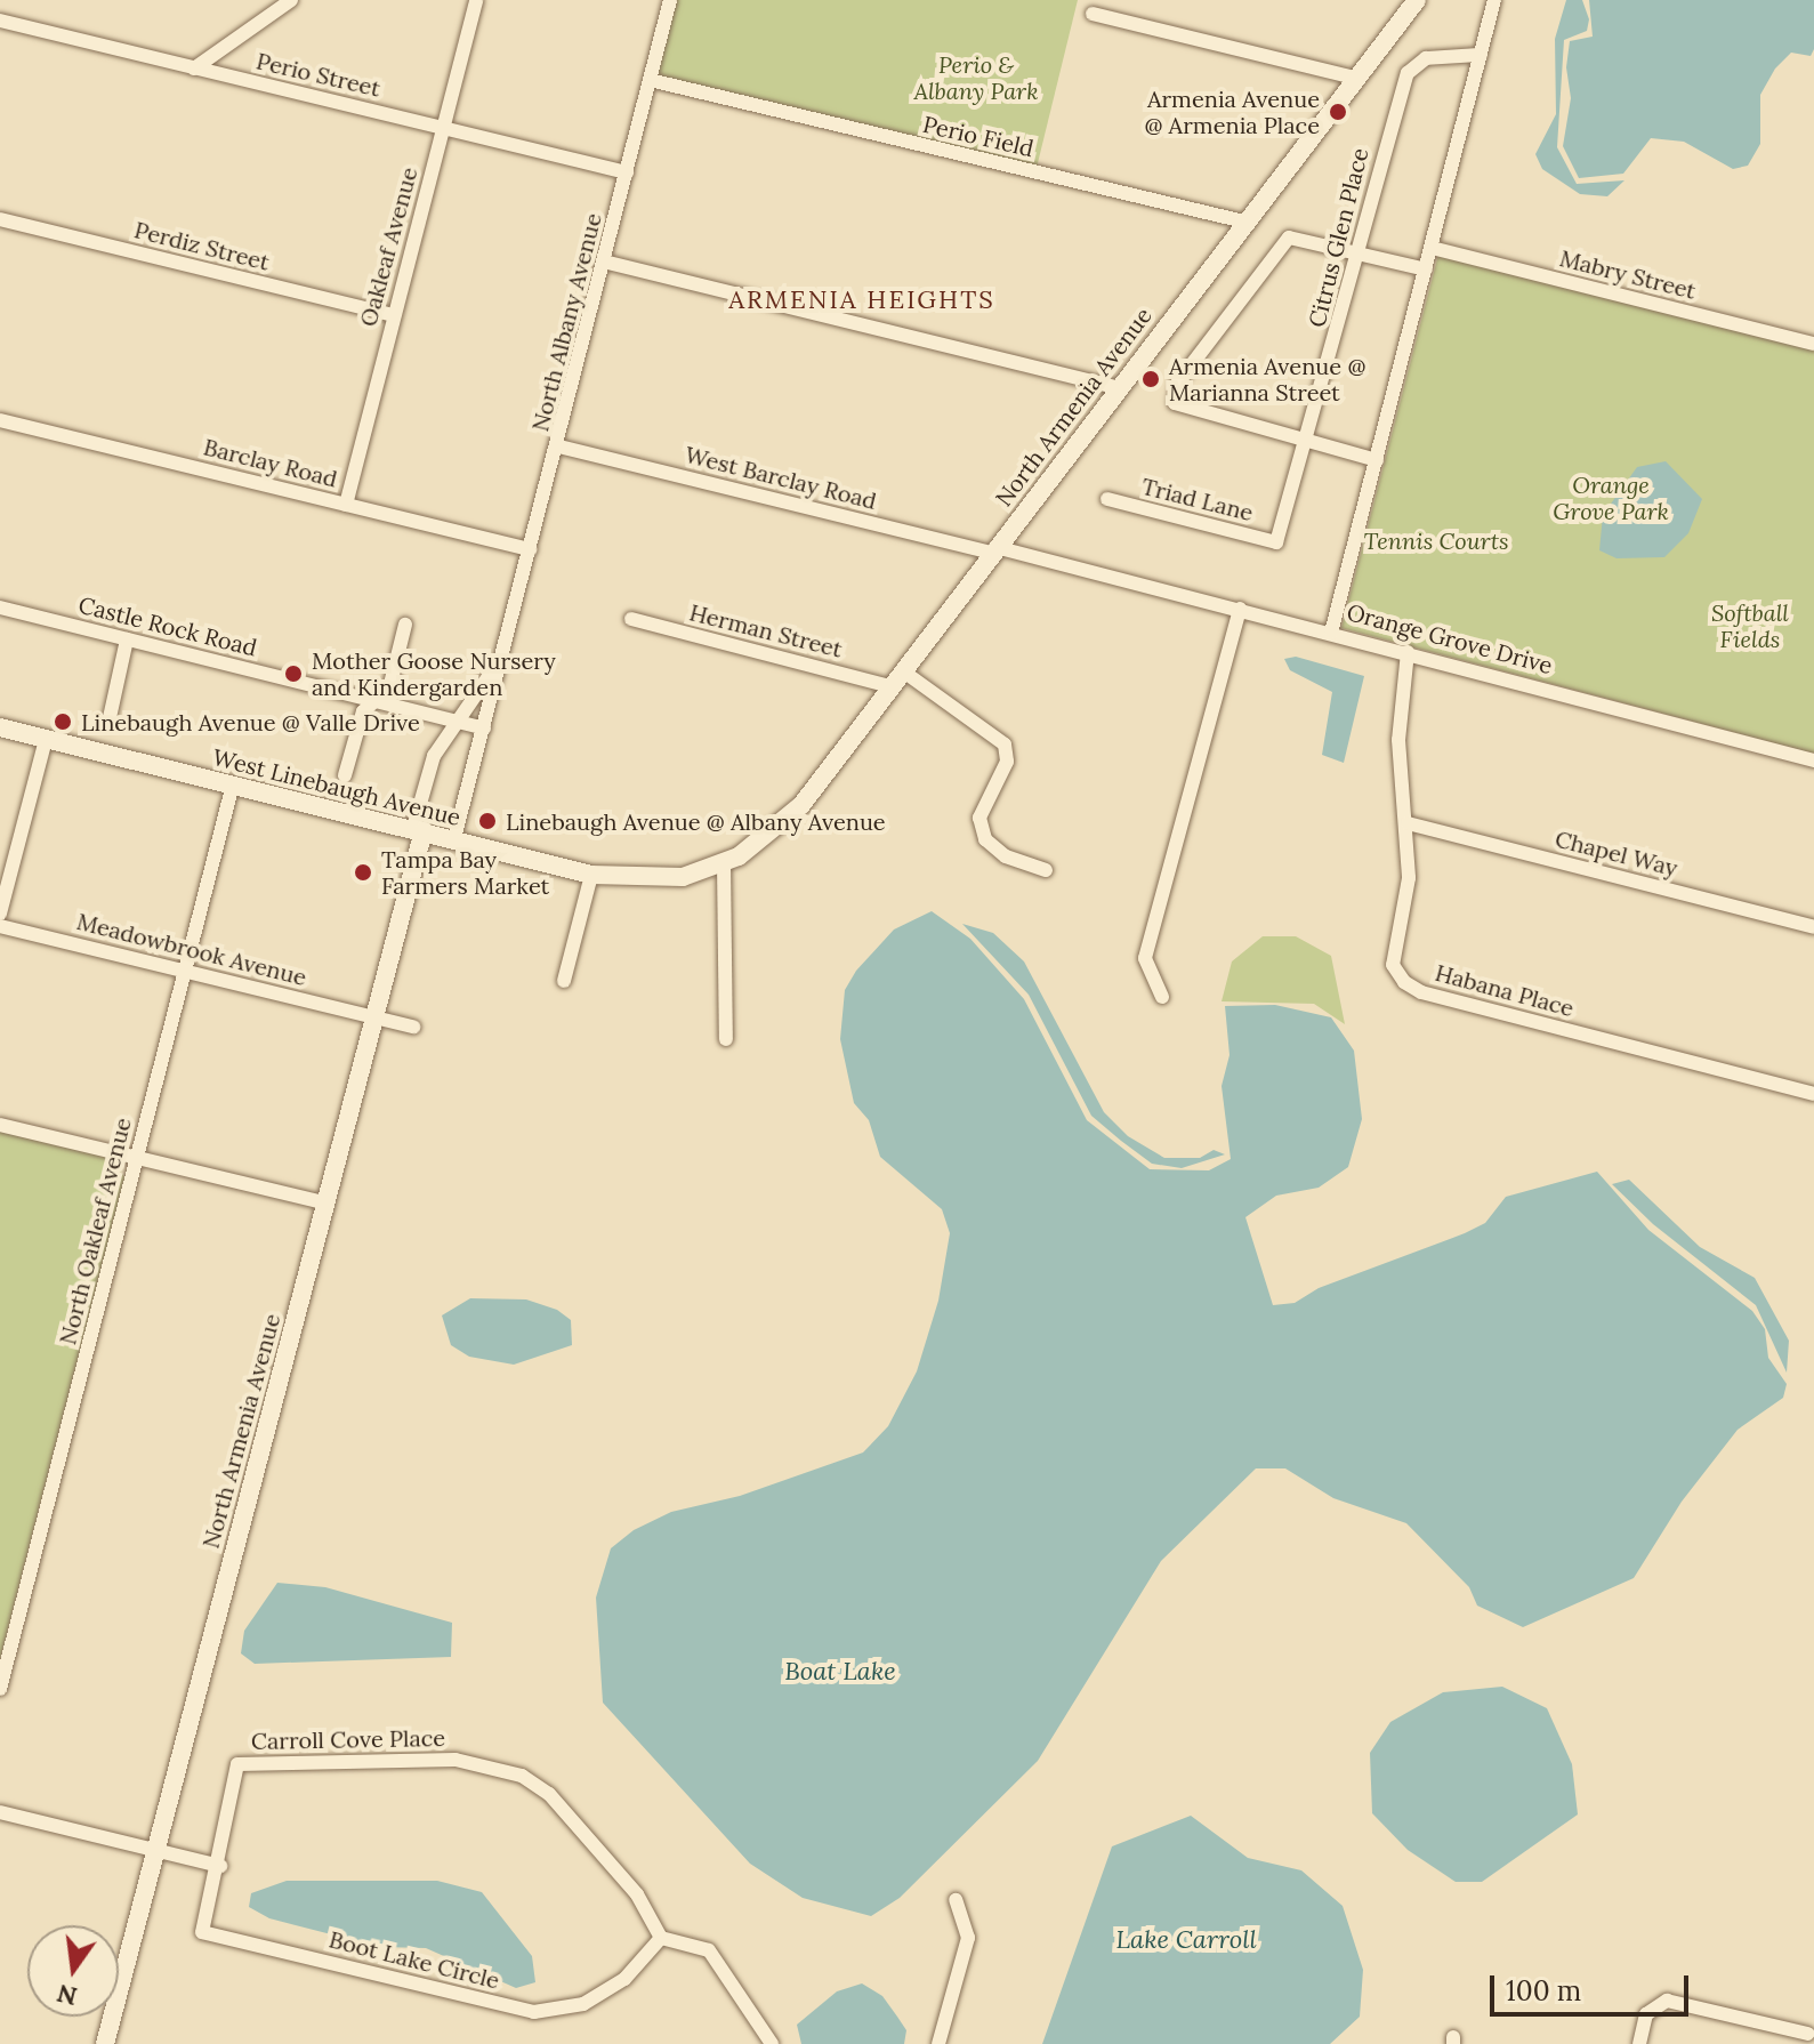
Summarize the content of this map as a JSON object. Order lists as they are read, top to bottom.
{
  "streets": {
    "main road": ["North Armenia Avenue", "West Linebaugh Avenue"],
    "street": [
      "Perio Street",
      "Perio Field",
      "Citrus Glen Place",
      "Perdiz Street",
      "Oakleaf Avenue",
      "Mabry Street",
      "North Albany Avenue",
      "Barclay Road",
      "West Barclay Road",
      "Triad Lane",
      "Castle Rock Road",
      "Herman Street",
      "Orange Grove Drive",
      "Chapel Way",
      "Meadowbrook Avenue",
      "Habana Place",
      "North Oakleaf Avenue",
      "Carroll Cove Place",
      "Boot Lake Circle"
    ]
  },
  "crossings": [
    ["Perio Street", "Oakleaf Avenue"],
    ["Perio Street", "North Albany Avenue"],
    ["Perio Field", "North Albany Avenue"],
    ["Perio Field", "North Armenia Avenue"],
    ["Citrus Glen Place", "Triad Lane"],
    ["Citrus Glen Place", "Orange Grove Drive"],
    ["Perdiz Street", "Oakleaf Avenue"],
    ["Oakleaf Avenue", "Barclay Road"],
    ["Mabry Street", "Orange Grove Drive"],
    ["North Albany Avenue", "North Armenia Avenue"],
    ["North Albany Avenue", "Barclay Road"],
    ["North Albany Avenue", "West Barclay Road"],
    ["North Albany Avenue", "Castle Rock Road"],
    ["North Albany Avenue", "West Linebaugh Avenue"],
    ["North Armenia Avenue", "West Barclay Road"],
    ["North Armenia Avenue", "Herman Street"],
    ["North Armenia Avenue", "West Linebaugh Avenue"],
    ["North Armenia Avenue", "Meadowbrook Avenue"],
    ["West Barclay Road", "Orange Grove Drive"],
    ["Orange Grove Drive", "Habana Place"],
    ["West Linebaugh Avenue", "North Oakleaf Avenue"],
    ["Chapel Way", "Habana Place"],
    ["Meadowbrook Avenue", "North Oakleaf Avenue"],
    ["Carroll Cove Place", "Boot Lake Circle"]
  ],
  "districts": ["ARMENIA HEIGHTS"],
  "water": ["Boat Lake", "Lake Carroll"],
  "parks": [
    "Perio & Albany Park",
    "Orange Grove Park",
    "Tennis Courts",
    "Softball Fields"
  ],
  "places": [
    "Armenia Avenue @ Armenia Place",
    "Armenia Avenue @ Marianna Street",
    "Mother Goose Nursery and Kindergarden",
    "Linebaugh Avenue @ Valle Drive",
    "Linebaugh Avenue @ Albany Avenue",
    "Tampa Bay Farmers Market"
  ],
  "scale_bar": "100 m",
  "north": "bottom"
}
